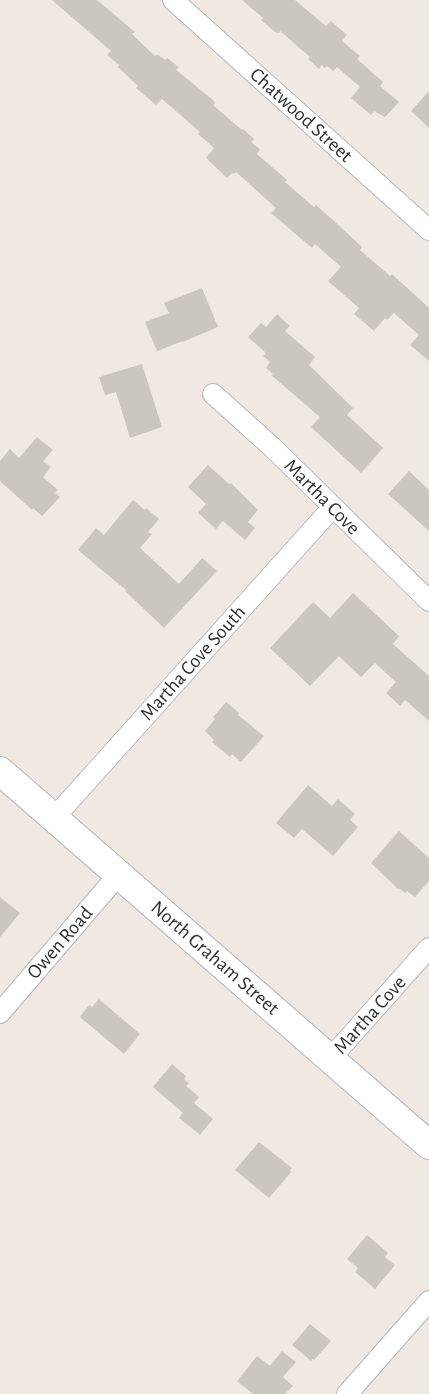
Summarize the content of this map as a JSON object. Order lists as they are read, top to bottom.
{
  "streets": {
    "main road": ["North Graham Street"],
    "street": [
      "Chatwood Street",
      "Martha Cove",
      "Martha Cove South",
      "Owen Road"
    ]
  },
  "crossings": [
    ["Martha Cove", "Martha Cove South"],
    ["Martha Cove", "North Graham Street"],
    ["Martha Cove South", "North Graham Street"],
    ["Owen Road", "North Graham Street"]
  ]
}
